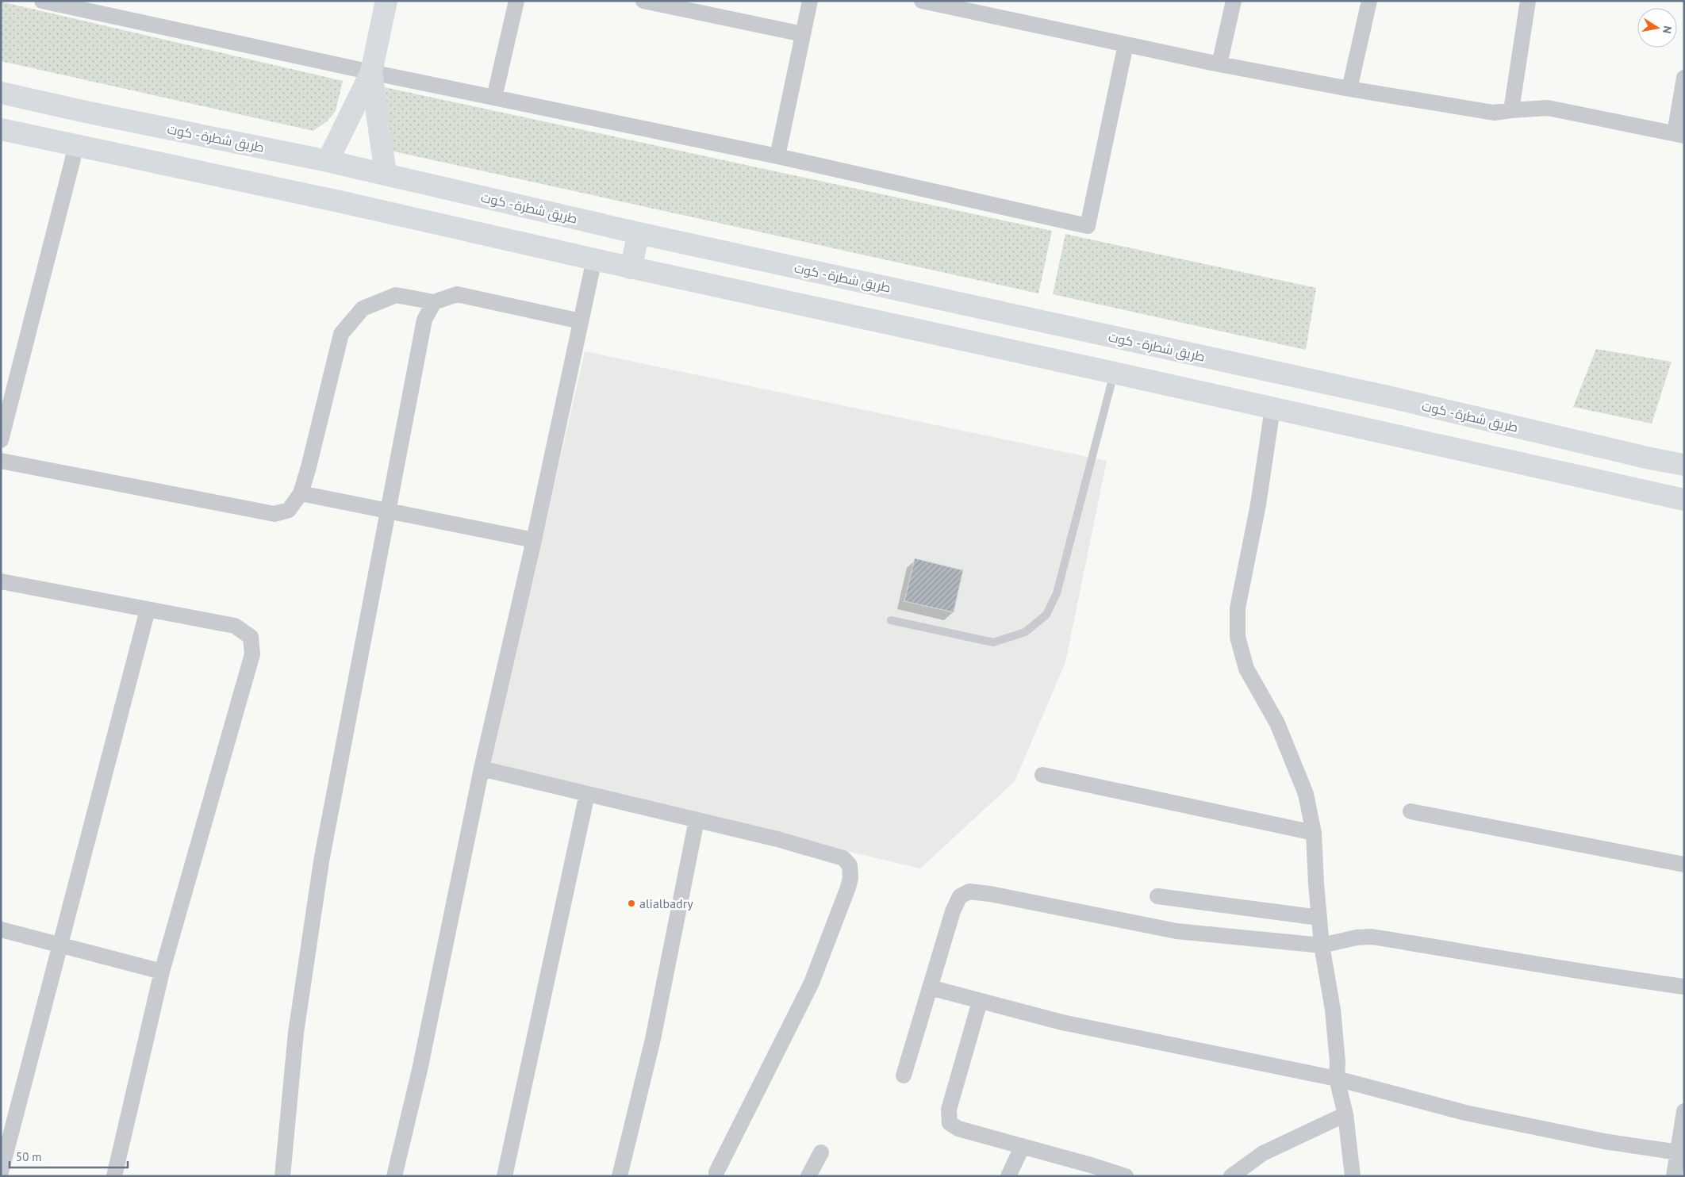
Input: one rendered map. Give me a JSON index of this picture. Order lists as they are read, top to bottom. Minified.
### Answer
{"streets":{"main road":["طريق شطرة - كوت"]},"places":["alialbadry"],"scale_bar":"50 m","north":"right"}
